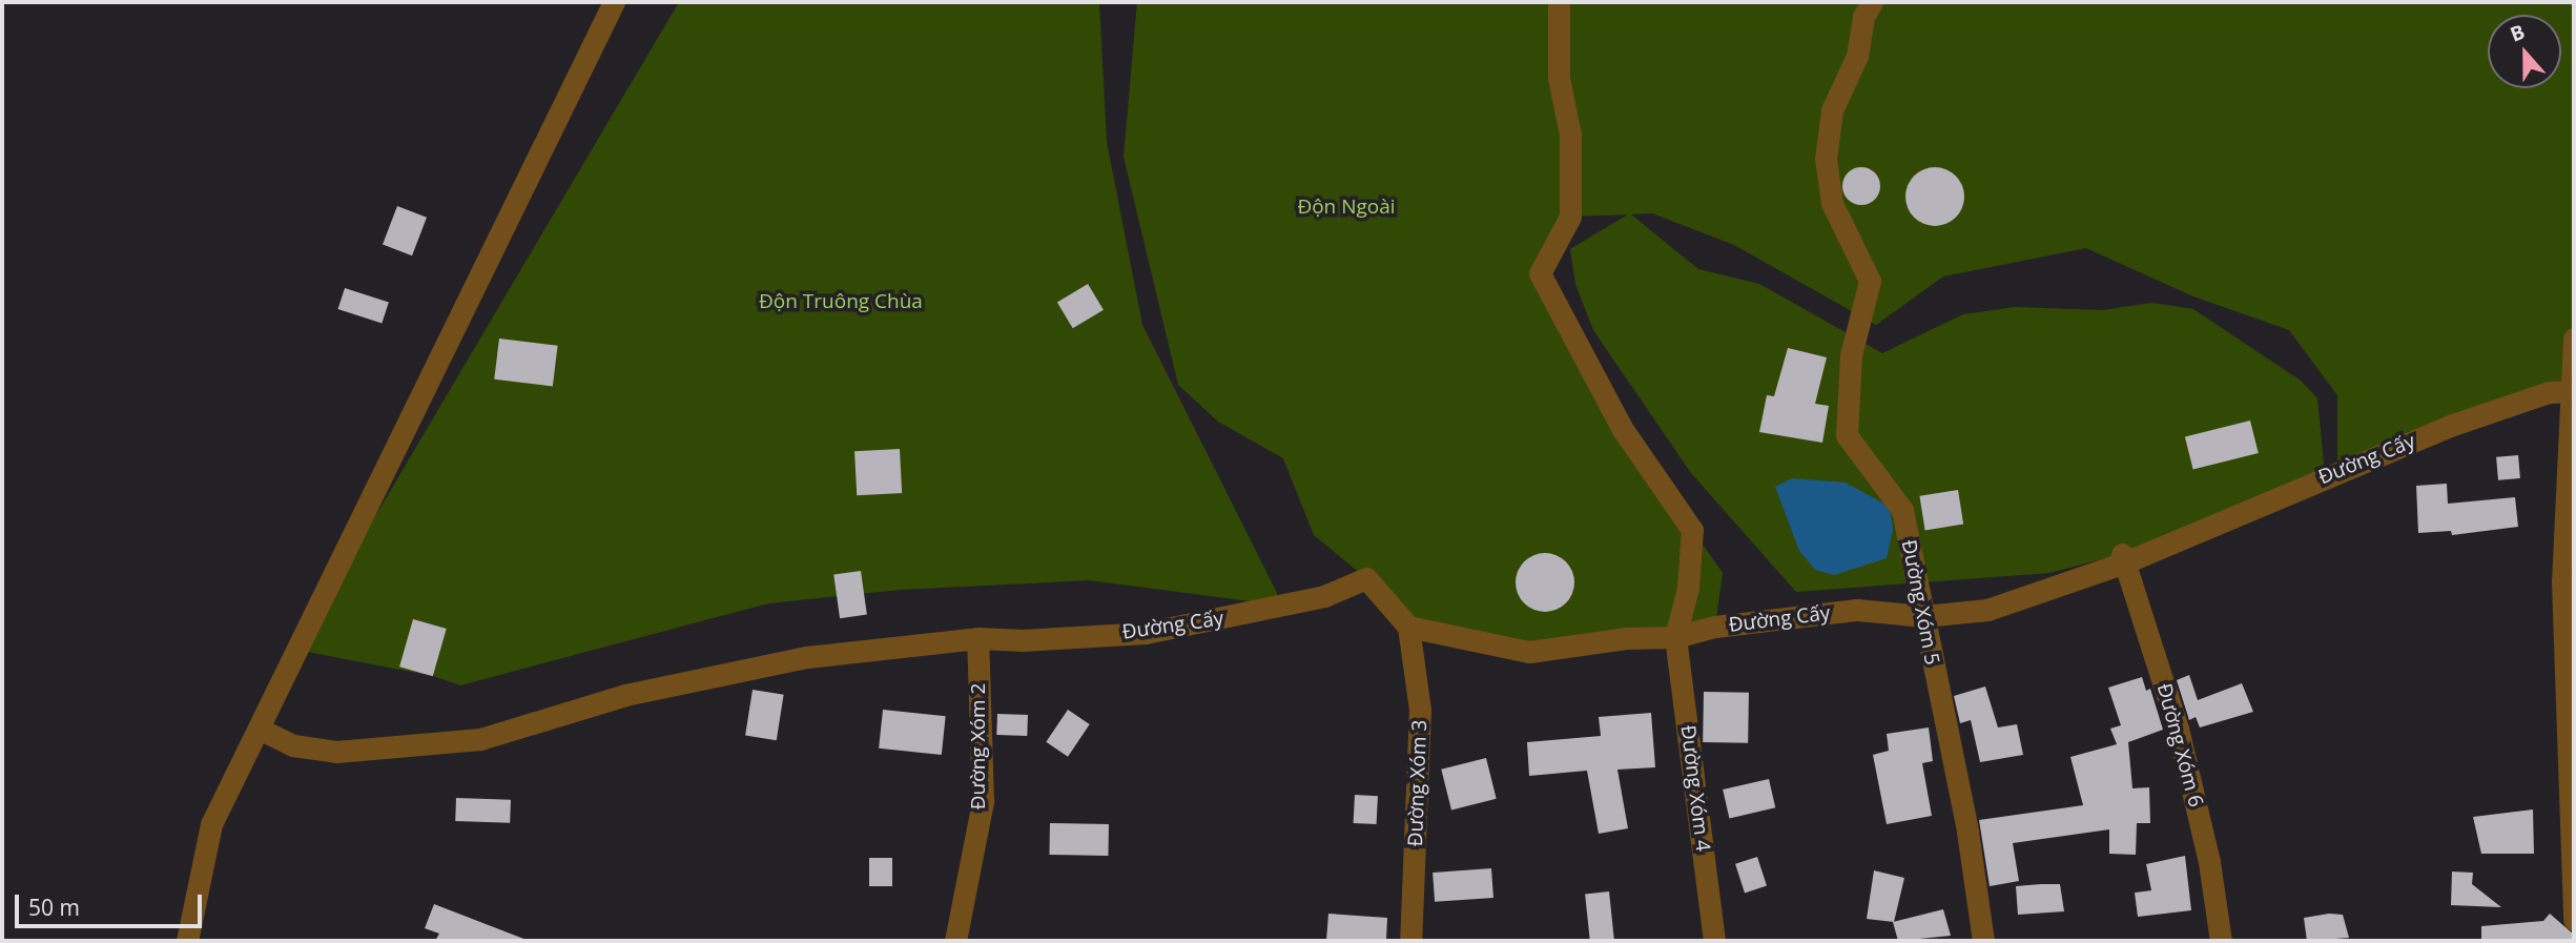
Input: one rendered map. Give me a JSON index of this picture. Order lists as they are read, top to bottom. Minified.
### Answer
{"streets":{"street":["Đường Cấy","Đường Xóm 5","Đường Xóm 6","Đường Xóm 2","Đường Xóm 3","Đường Xóm 4"]},"crossings":[["Đường Cấy","Đường Xóm 5"],["Đường Cấy","Đường Xóm 6"],["Đường Cấy","Đường Xóm 2"],["Đường Cấy","Đường Xóm 3"],["Đường Cấy","Đường Xóm 4"]],"parks":["Độn Ngoài","Độn Truông Chùa"],"scale_bar":"50 m","north":"top"}
